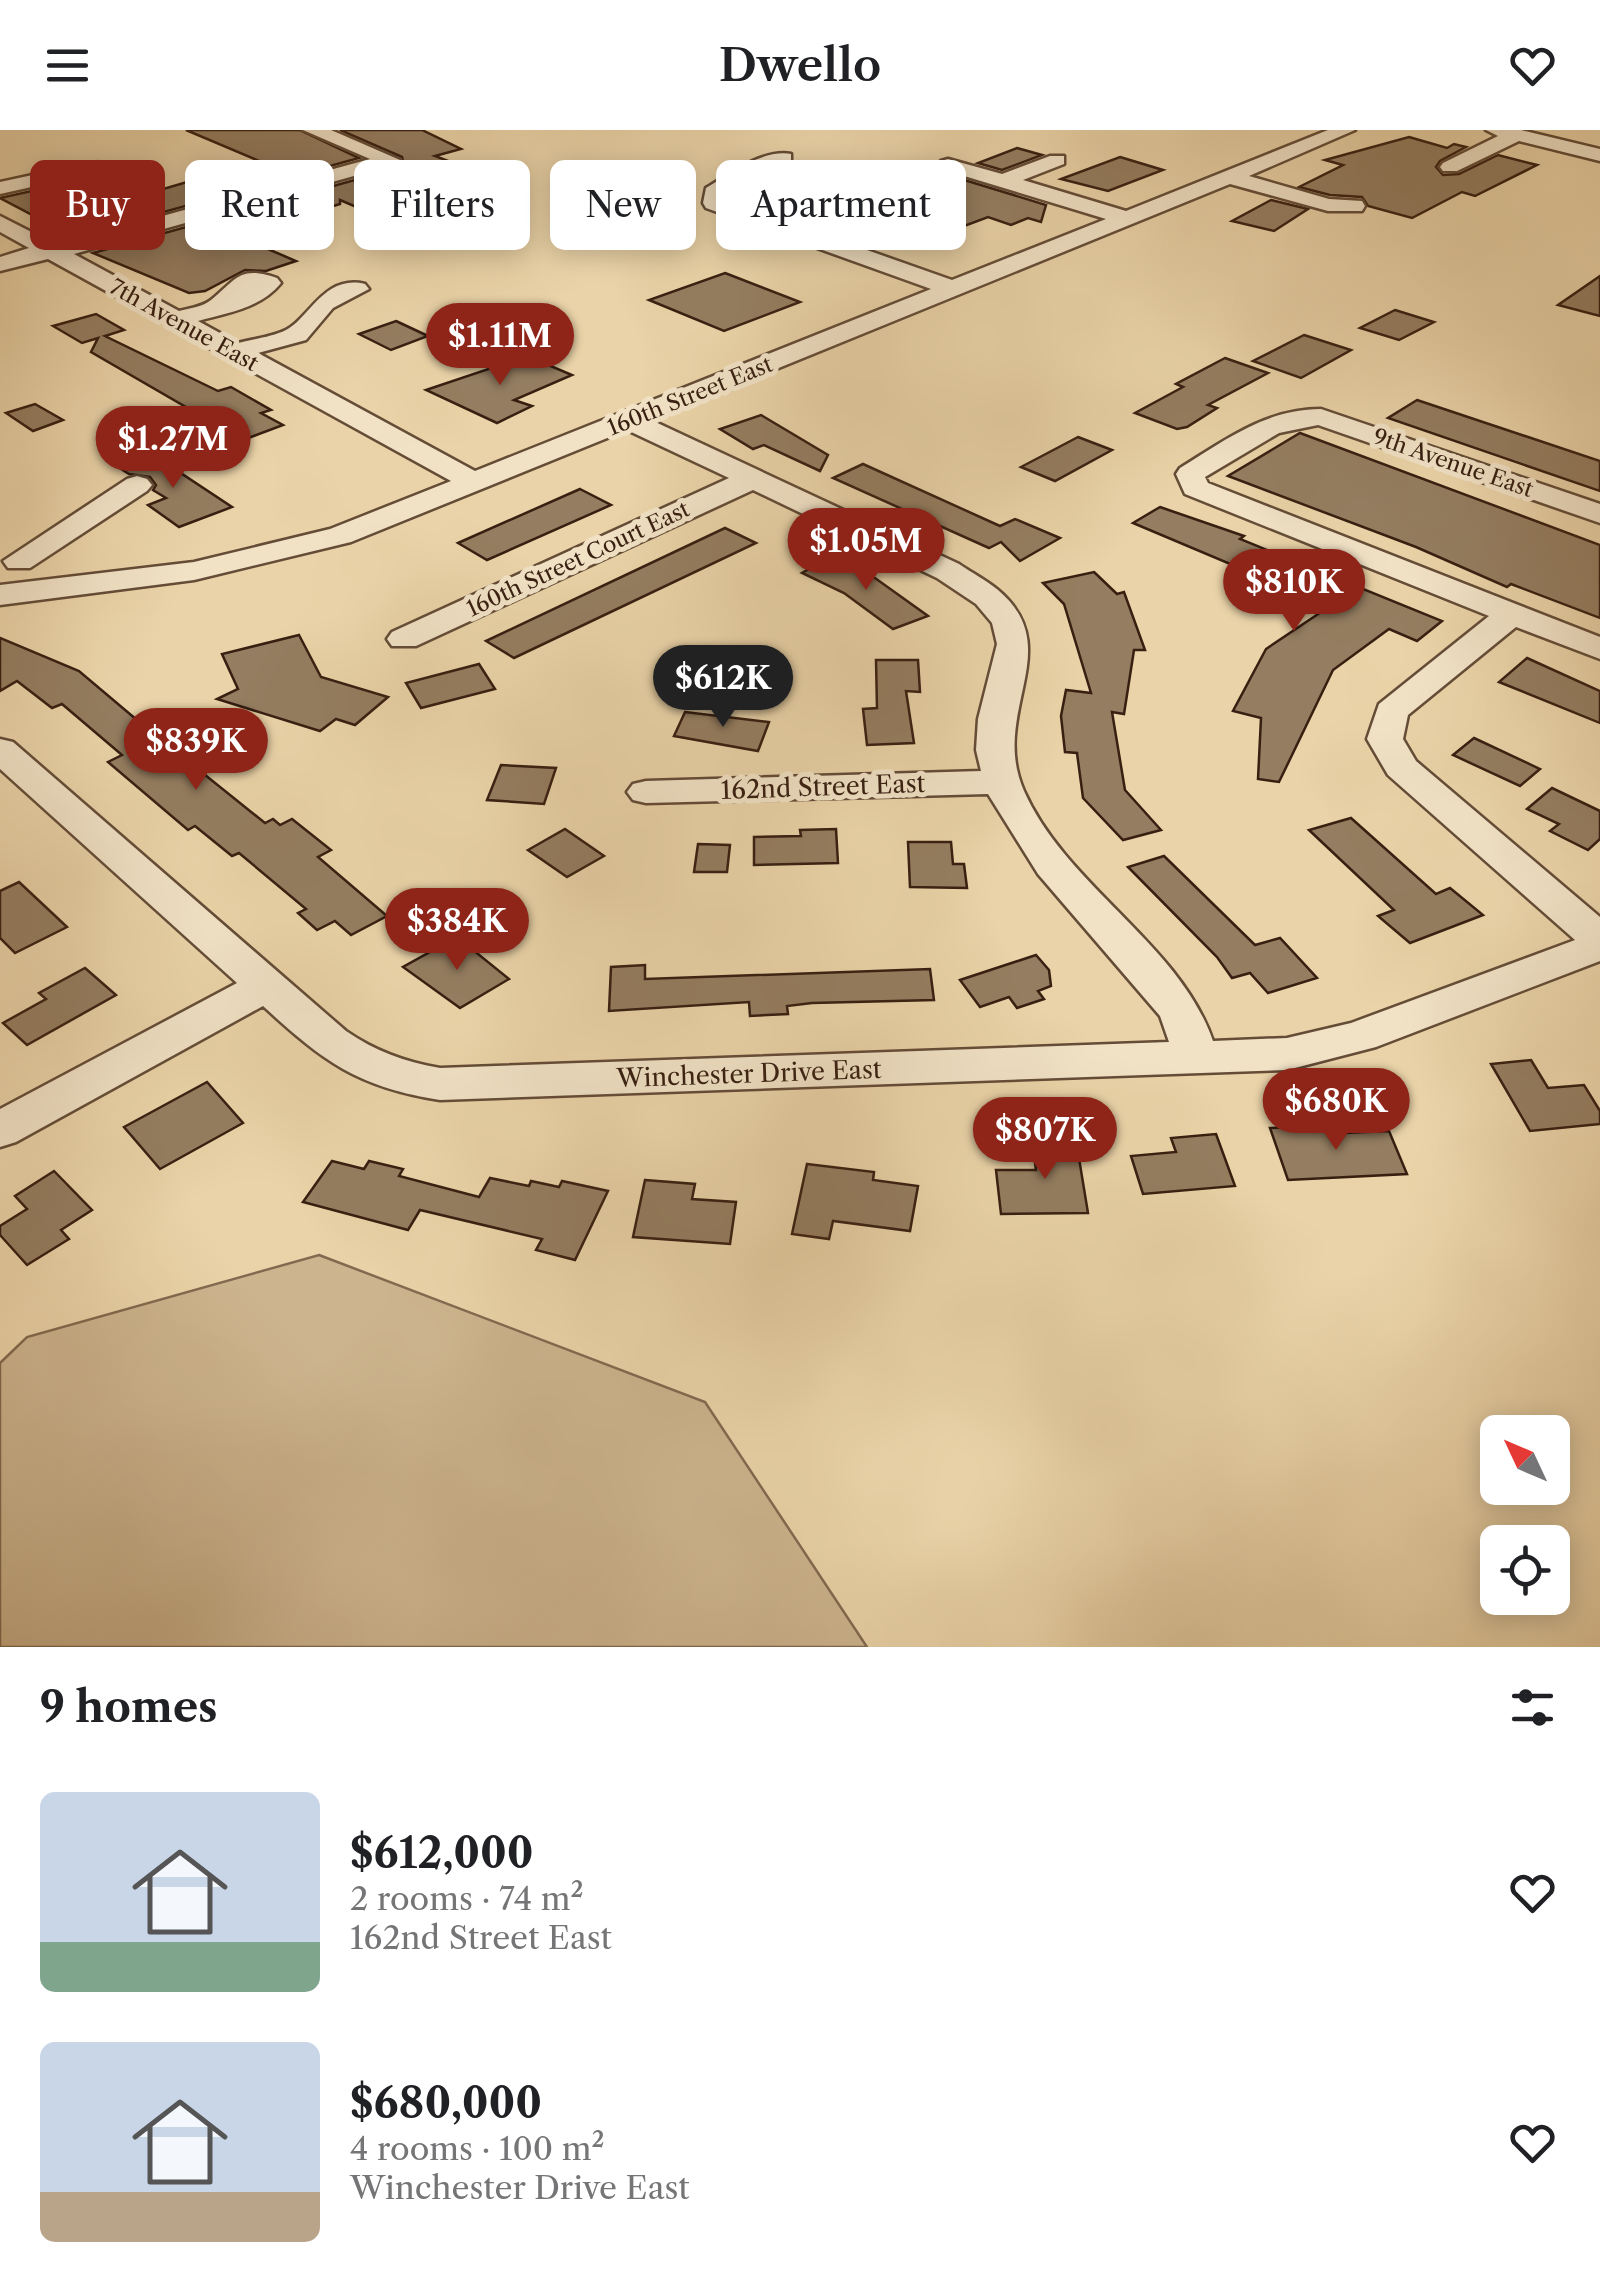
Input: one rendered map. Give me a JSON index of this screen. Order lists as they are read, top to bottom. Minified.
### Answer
{"streets":{"street":["7th Avenue East","160th Street East","9th Avenue East","160th Street Court East","162nd Street East","Winchester Drive East"]},"crossings":[["7th Avenue East","160th Street East"]],"north":"top left","page":{"header":"Dwello","chip":["Buy","Rent","Filters","New","Apartment"],"price":["$1.11M","$1.27M","$1.05M","$810K","$612K","$839K","$384K","$680K","$807K"],"heading":"9 homes","list":[{"name":"$612,000","note":"2 rooms · 74 m² · 162nd Street East"},{"name":"$680,000","note":"4 rooms · 100 m² · Winchester Drive East"}]}}
